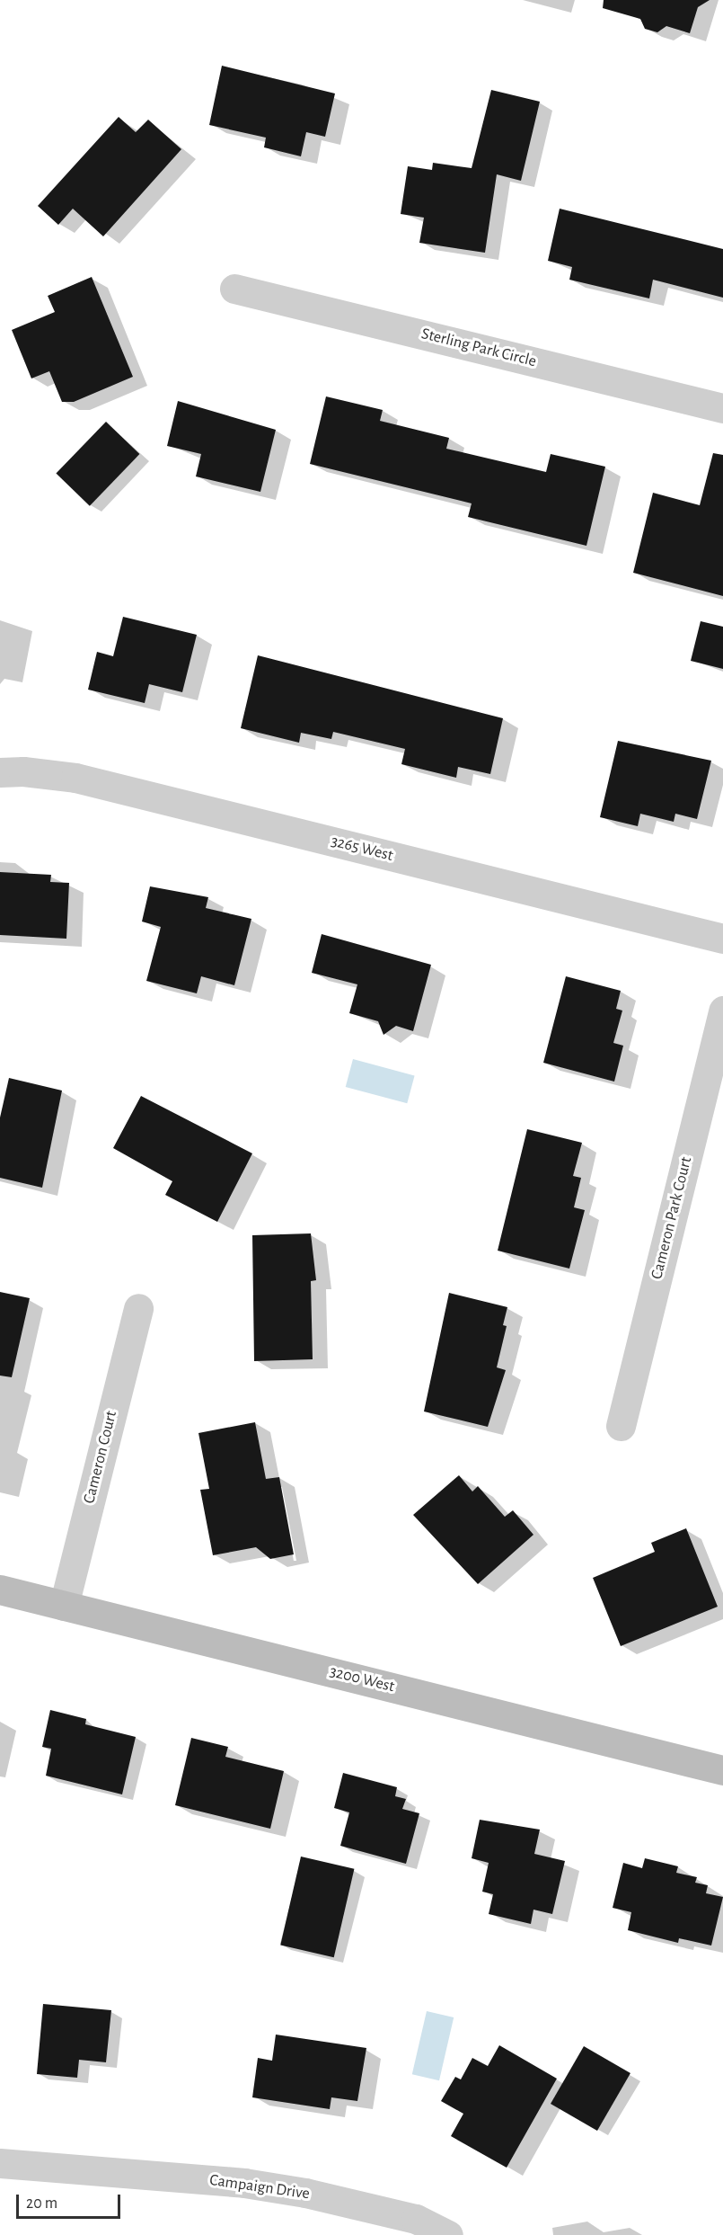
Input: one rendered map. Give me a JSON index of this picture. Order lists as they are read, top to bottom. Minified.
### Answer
{"streets":{"street":["Sterling Park Circle","3265 West","Cameron Park Court","Cameron Court","3200 West","Campaign Drive"]},"crossings":[["Cameron Court","3200 West"]],"scale_bar":"20 m"}
